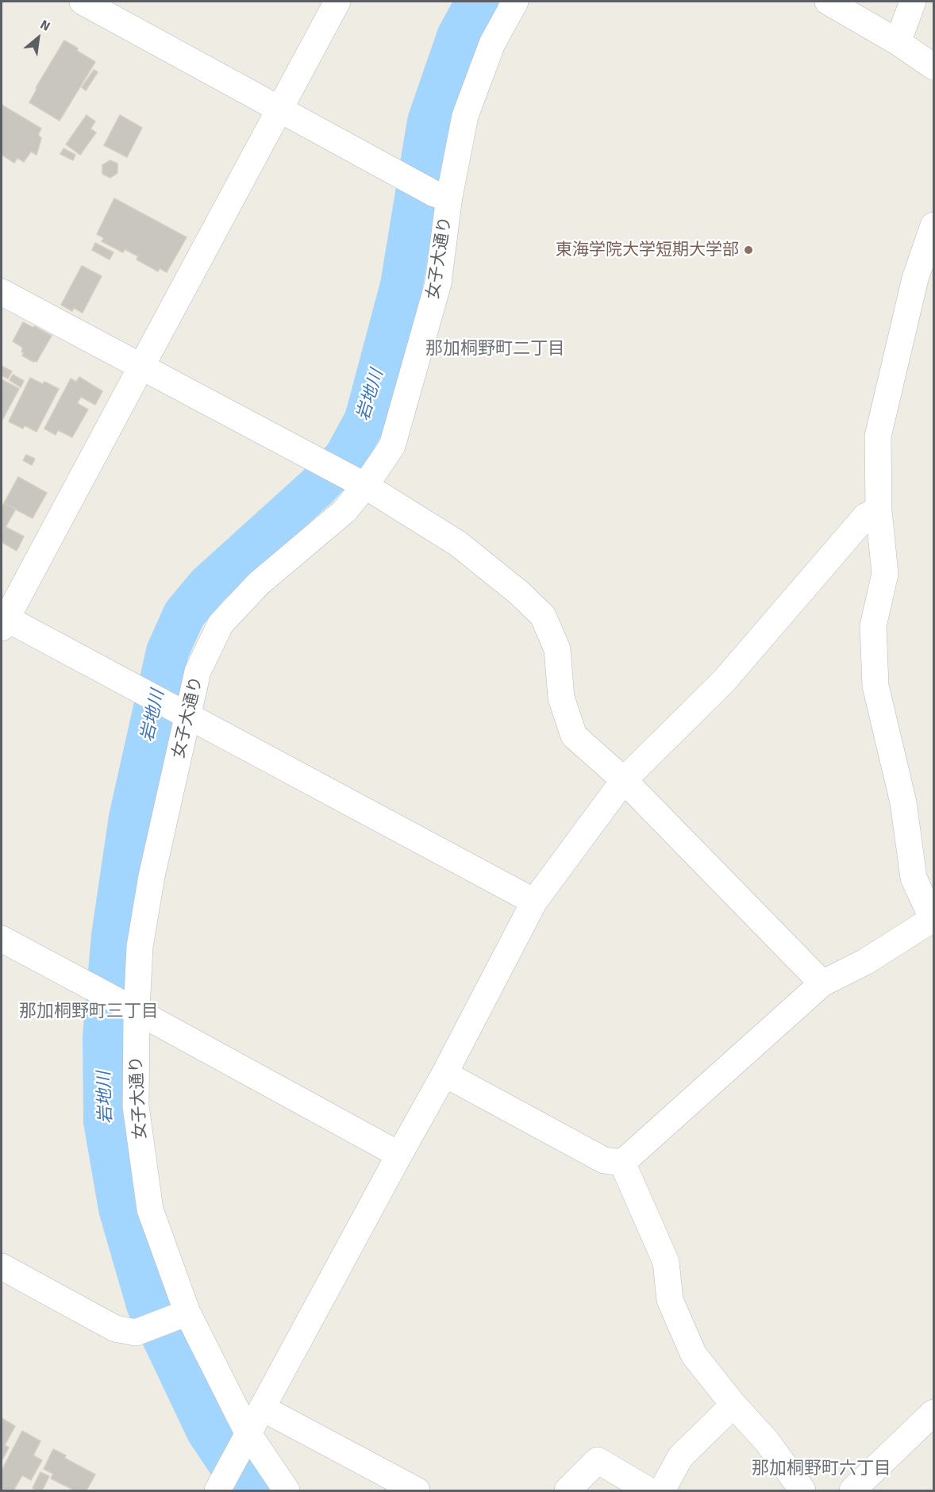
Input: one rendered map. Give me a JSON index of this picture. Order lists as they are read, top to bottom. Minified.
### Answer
{"streets":{"street":["女子大通り"]},"districts":["那加桐野町二丁目","那加桐野町三丁目","那加桐野町六丁目"],"water":["岩地川"],"places":["東海学院大学短期大学部"],"north":"top right"}
